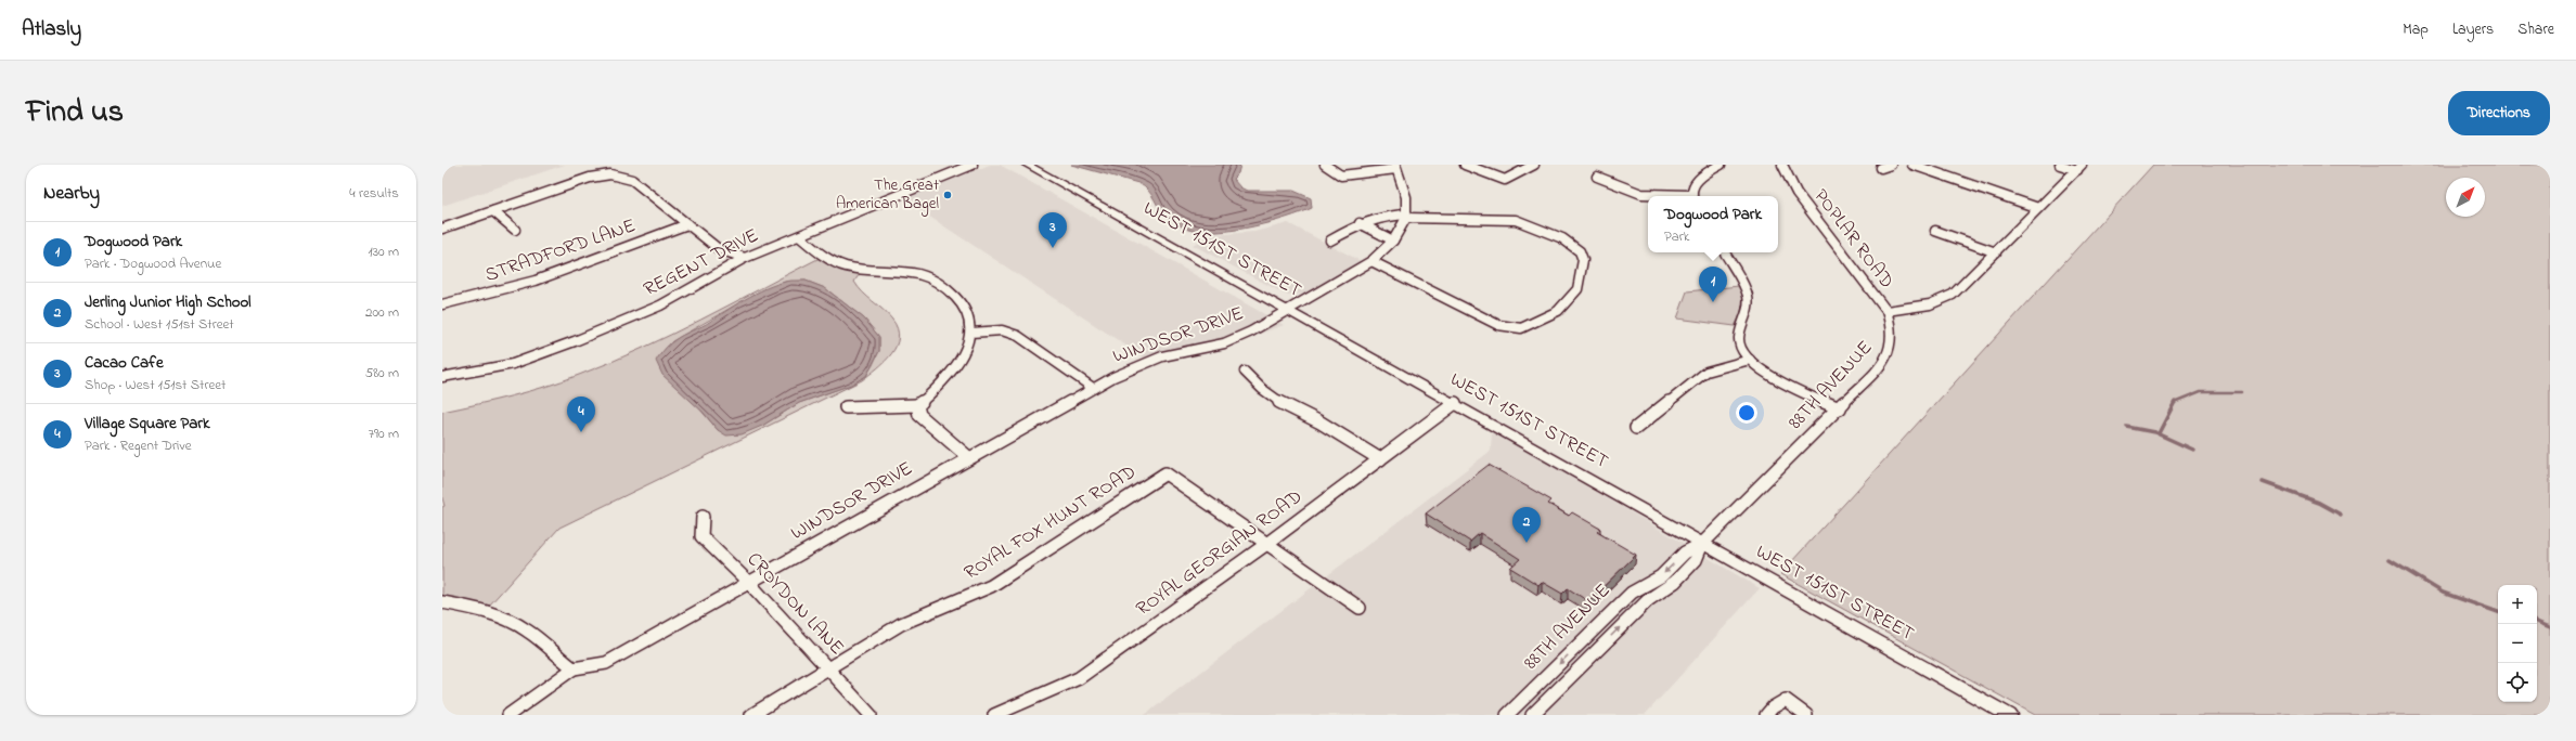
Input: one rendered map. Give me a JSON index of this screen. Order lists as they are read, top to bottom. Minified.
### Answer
{"streets":{"street":["POPLAR ROAD","WEST 151ST STREET","STRADFORD LANE","REGENT DRIVE","WINDSOR DRIVE","88TH AVENUE","ROYAL FOX HUNT ROAD","ROYAL GEORGIAN ROAD","CROYDON LANE"]},"crossings":[["POPLAR ROAD","88TH AVENUE"],["WEST 151ST STREET","WINDSOR DRIVE"],["WEST 151ST STREET","88TH AVENUE"],["WEST 151ST STREET","ROYAL GEORGIAN ROAD"],["WINDSOR DRIVE","CROYDON LANE"],["ROYAL FOX HUNT ROAD","ROYAL GEORGIAN ROAD"],["ROYAL FOX HUNT ROAD","CROYDON LANE"]],"places":["The Great American Bagel"],"north":"top right","page":{"header":"Atlasly","nav":["Map","Layers","Share"],"title":"Find us","buttons":"Directions","heading":["Nearby","4 results"],"popup":["Dogwood Park","Park"],"pins":["3","1","4","2"],"list":[{"mark":"1","name":"Dogwood Park","note":"Park · Dogwood Avenue","value":"130 m"},{"mark":"2","name":"Jerling Junior High School","note":"School · West 151st Street","value":"200 m"},{"mark":"3","name":"Cacao Cafe","note":"Shop · West 151st Street","value":"580 m"},{"mark":"4","name":"Village Square Park","note":"Park · Regent Drive","value":"790 m"}],"map_buttons":["+","−"]}}
